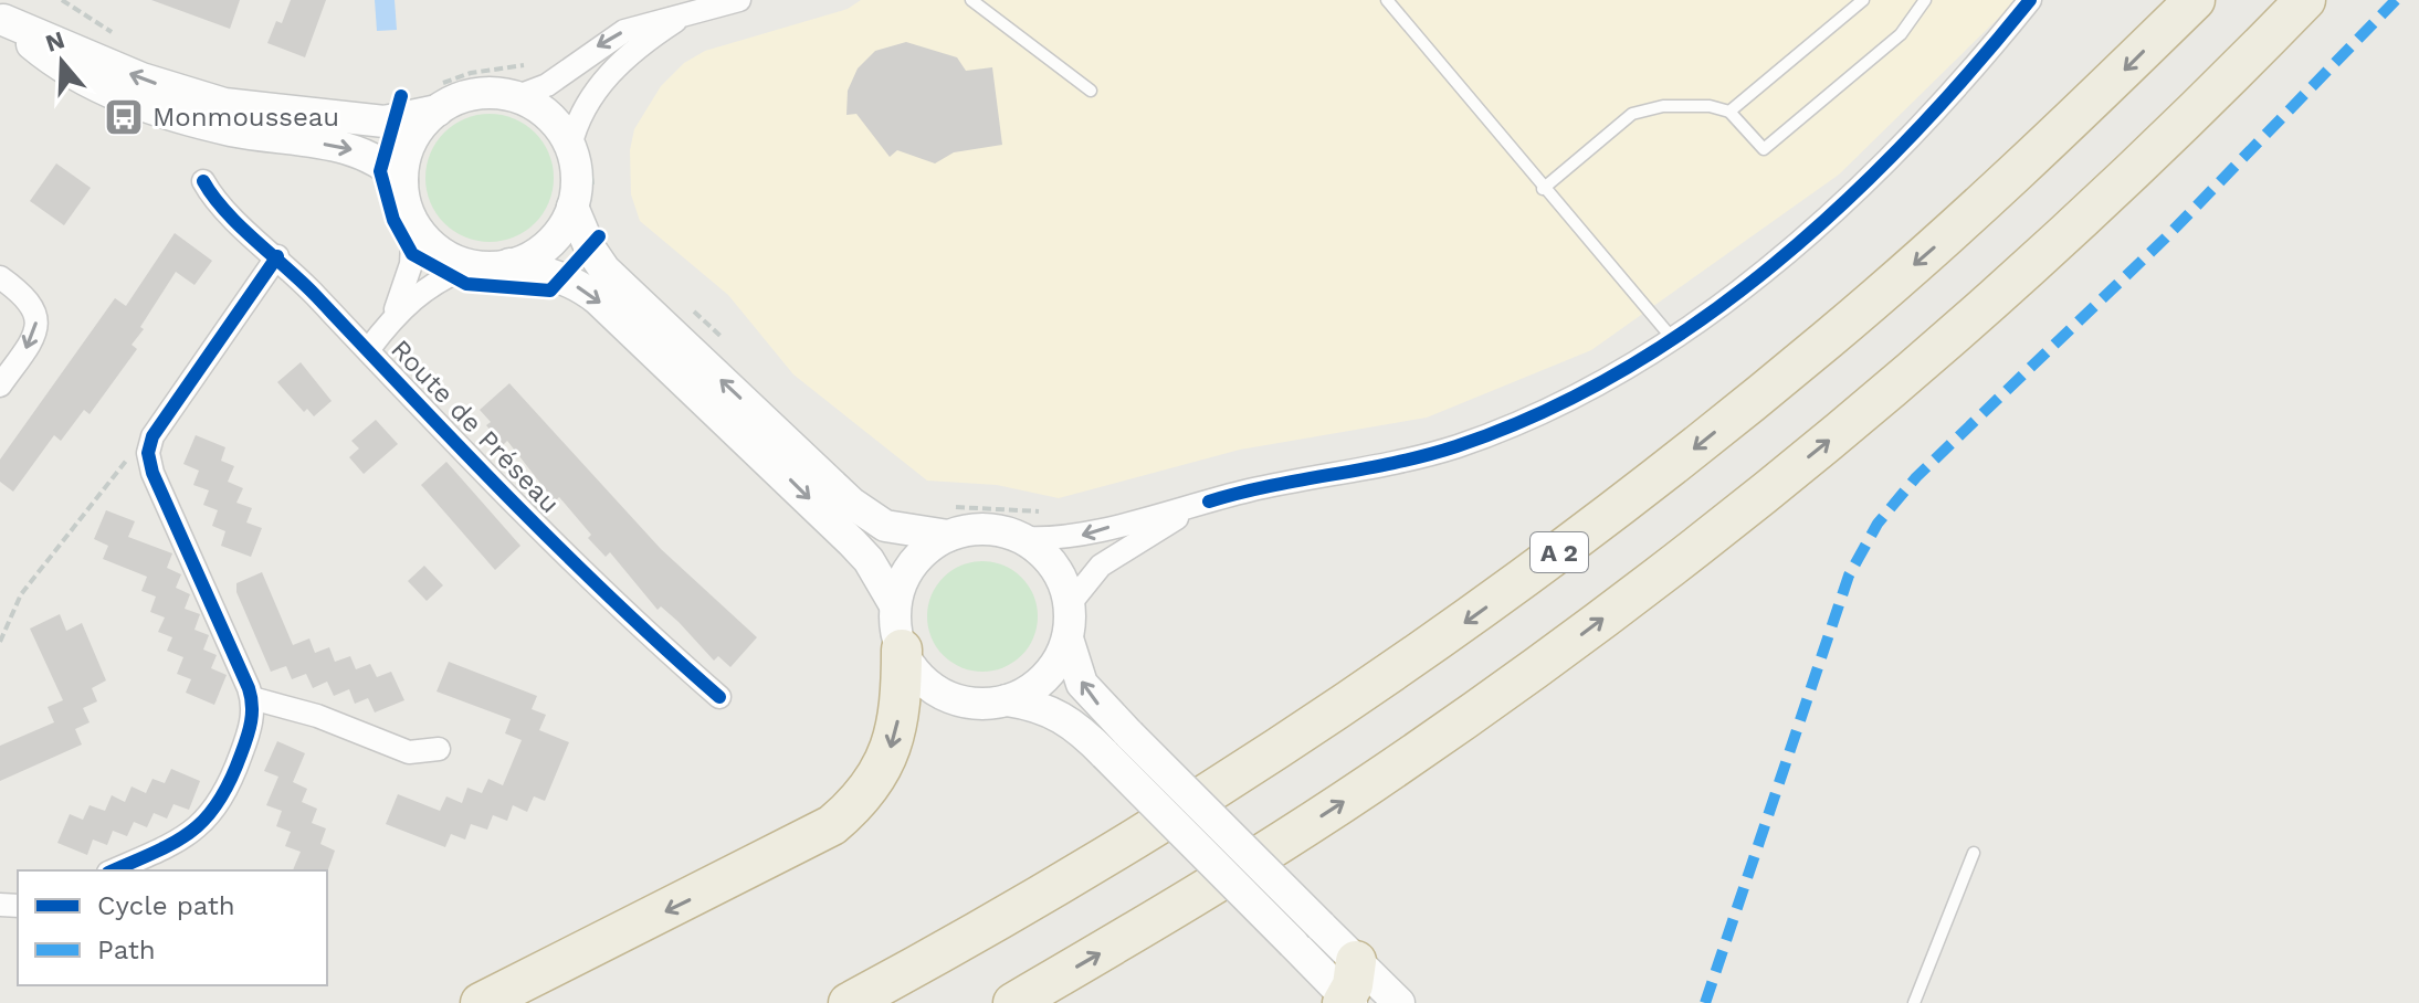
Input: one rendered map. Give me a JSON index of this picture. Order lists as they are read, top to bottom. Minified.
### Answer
{"streets":{"highway":["A 2"],"street":["Route de Préseau"]},"places":{"bus stop":["Monmousseau"]},"legend":["Cycle path","Path"],"north":"top"}
